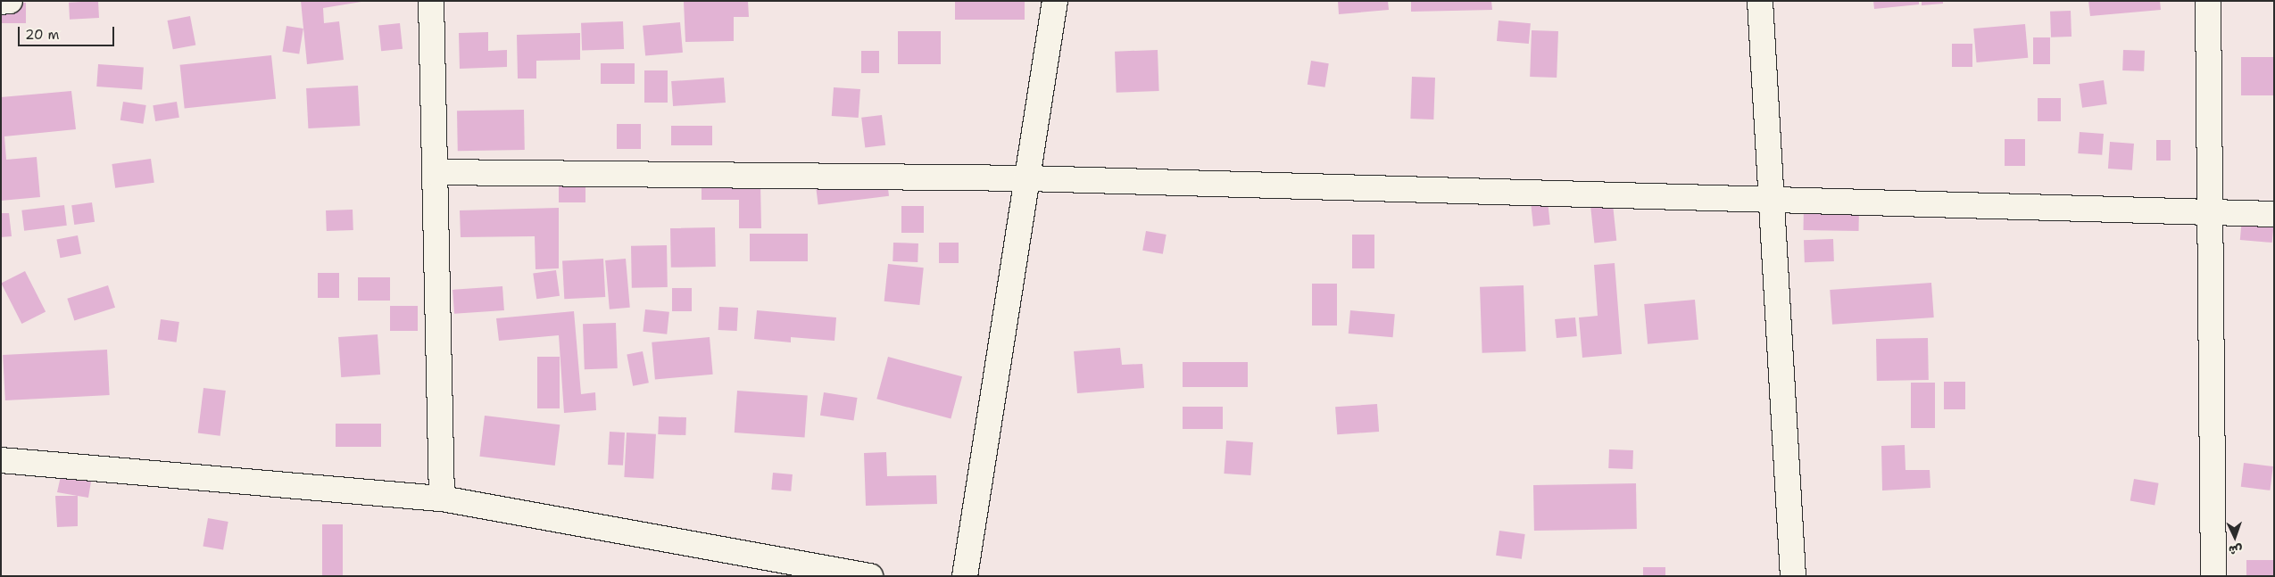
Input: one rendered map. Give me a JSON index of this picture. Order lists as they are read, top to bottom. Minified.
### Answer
{"scale_bar":"20 m","north":"bottom"}
